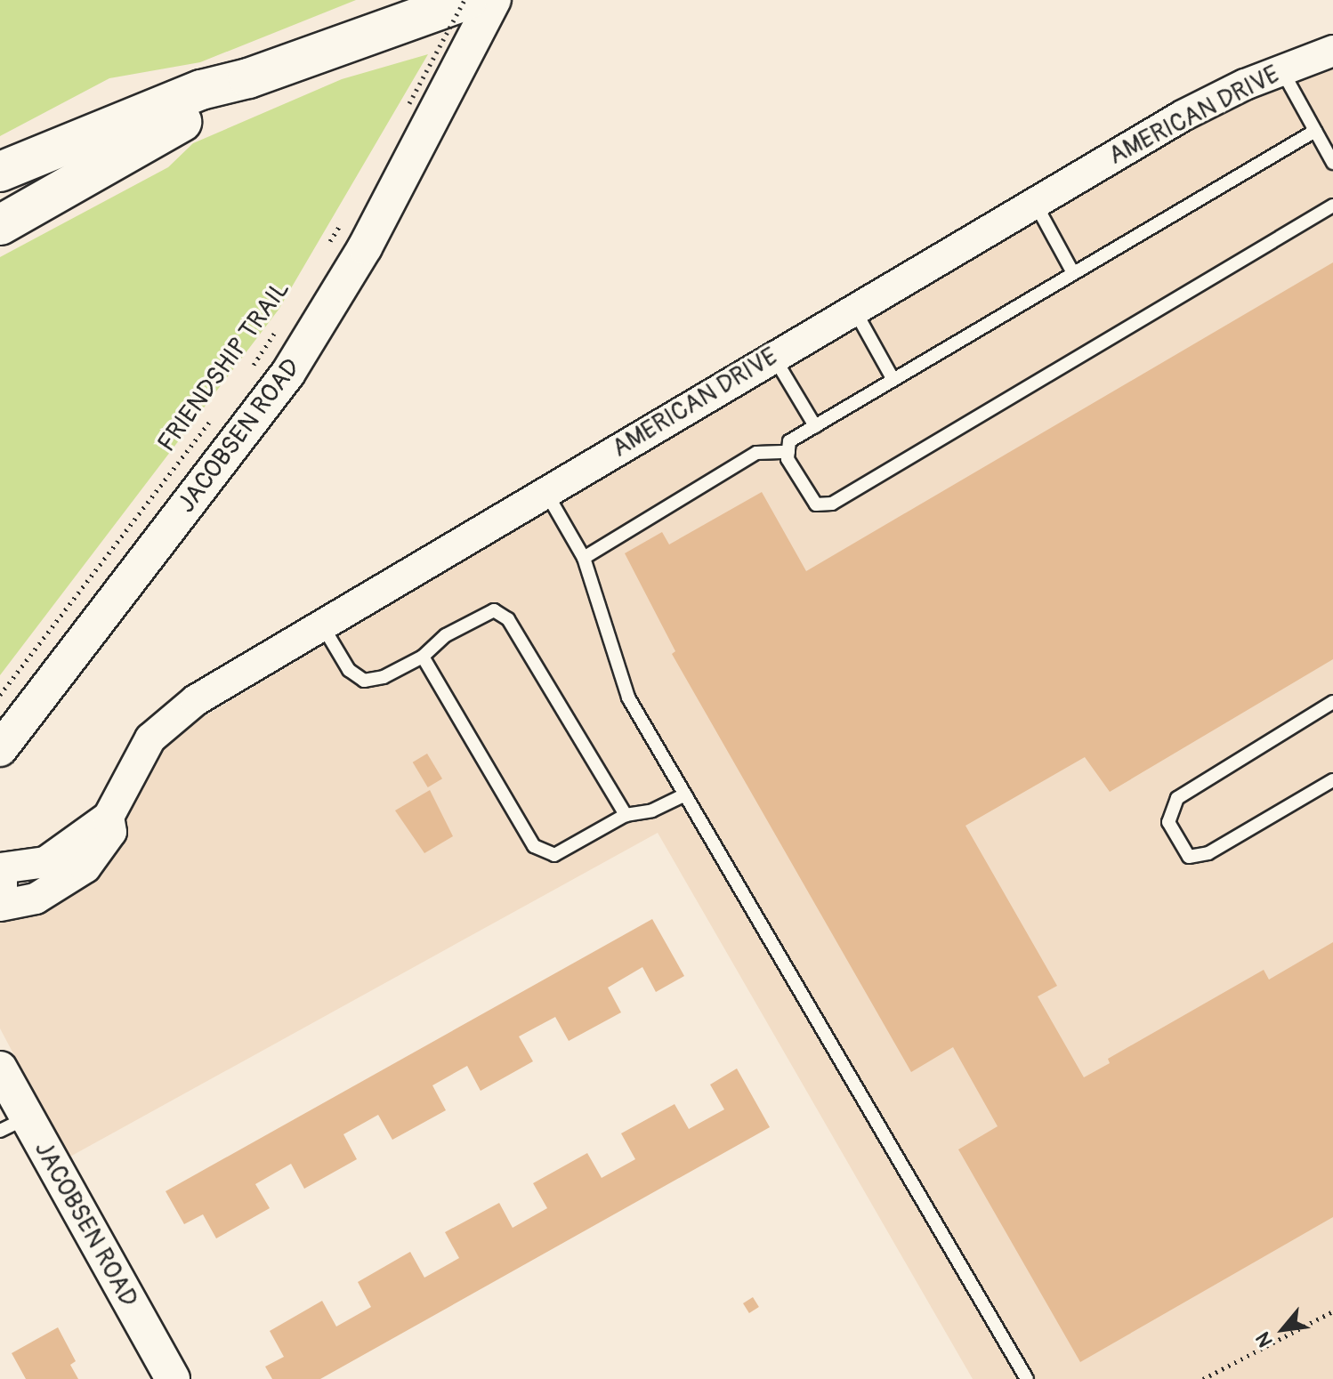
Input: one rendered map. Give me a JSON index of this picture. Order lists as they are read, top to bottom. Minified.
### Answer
{"streets":{"main road":["JACOBSEN ROAD"],"street":["AMERICAN DRIVE"],"path":["FRIENDSHIP TRAIL"]},"north":"bottom left"}
